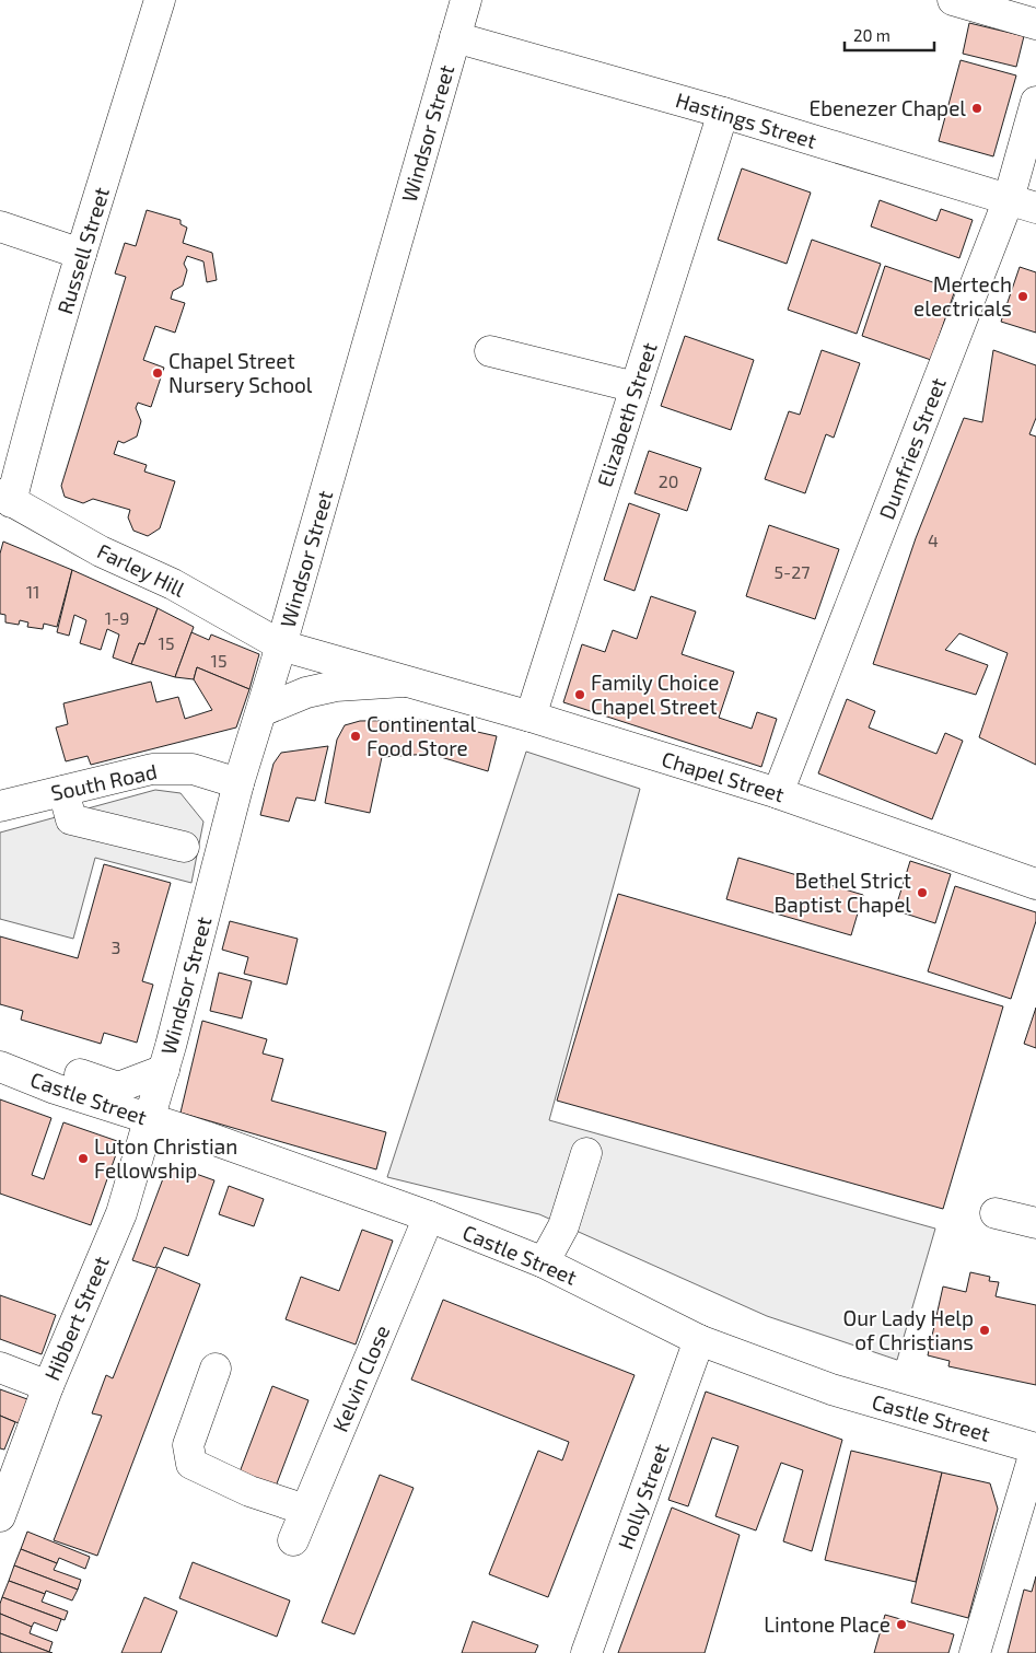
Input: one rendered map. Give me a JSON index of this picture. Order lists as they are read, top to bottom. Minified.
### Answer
{"streets":{"street":["Hastings Street","Windsor Street","Russell Street","Elizabeth Street","Dumfries Street","Farley Hill","Chapel Street","South Road","Castle Street","Hibbert Street","Kelvin Close","Holly Street"]},"crossings":[["Hastings Street","Windsor Street"],["Hastings Street","Elizabeth Street"],["Hastings Street","Dumfries Street"],["Windsor Street","Farley Hill"],["Windsor Street","Chapel Street"],["Windsor Street","South Road"],["Windsor Street","Castle Street"],["Windsor Street","Hibbert Street"],["Russell Street","Farley Hill"],["Elizabeth Street","Chapel Street"],["Dumfries Street","Chapel Street"],["Farley Hill","Chapel Street"],["Castle Street","Hibbert Street"],["Castle Street","Kelvin Close"],["Castle Street","Holly Street"]],"places":["Ebenezer Chapel","Mertech electricals","Chapel Street Nursery School","Family Choice Chapel Street","Continental Food Store","Bethel Strict Baptist Chapel","Luton Christian Fellowship","Our Lady Help of Christians","Lintone Place"],"house_numbers":["20","4","5-27","11","1-9","15","15","3"],"scale_bar":"20 m"}
